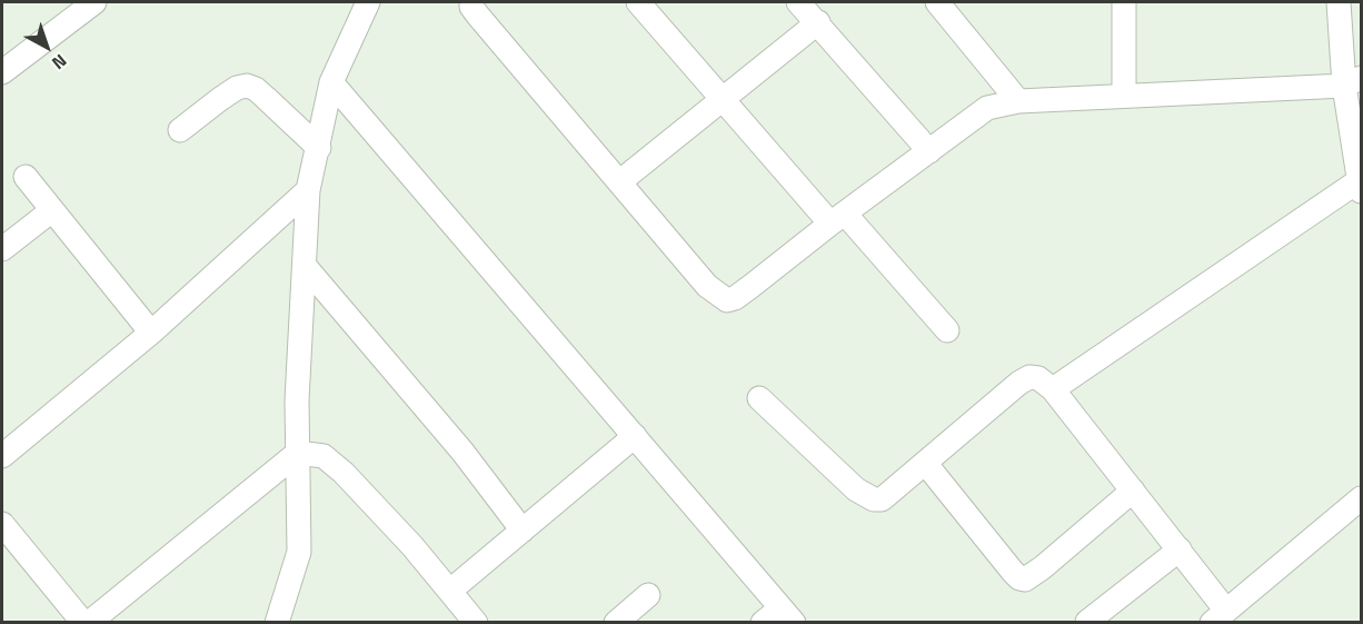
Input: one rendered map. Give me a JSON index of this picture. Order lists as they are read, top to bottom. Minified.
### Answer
{"north":"bottom right"}
